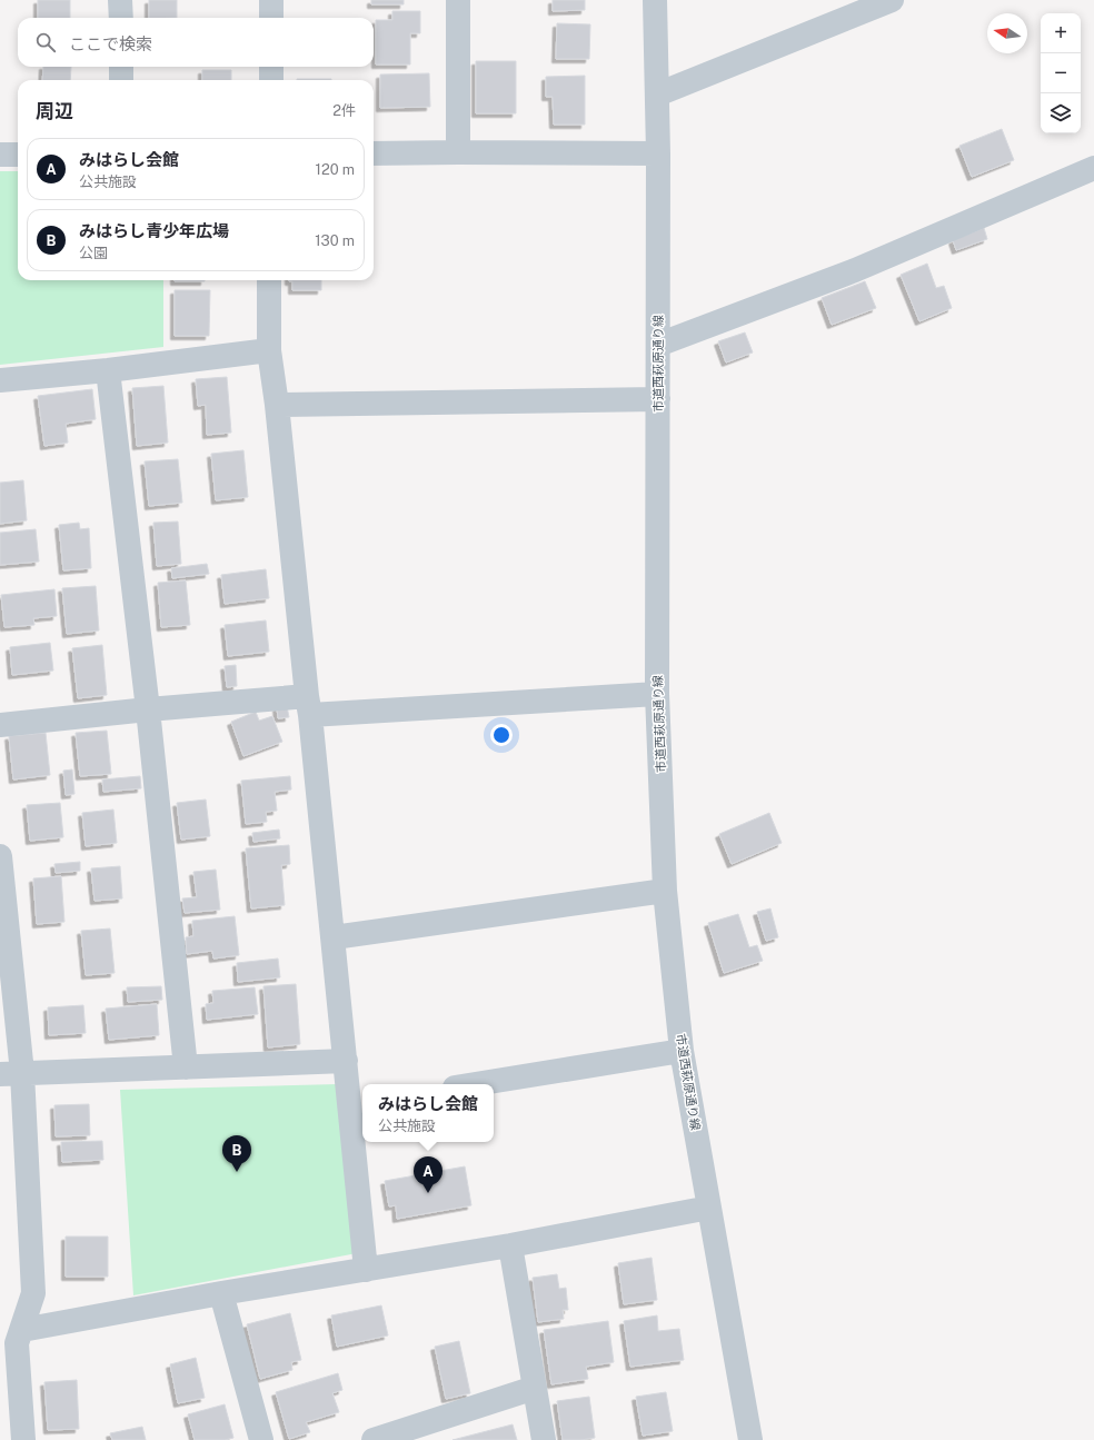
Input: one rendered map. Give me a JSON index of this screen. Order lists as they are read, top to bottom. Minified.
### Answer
{"streets":{"street":["市道西萩原通り線"]},"north":"left","page":{"map_buttons":["+","−"],"search":"ここで検索","heading":["周辺","2件"],"list":[{"mark":"A","name":"みはらし会館","note":"公共施設","value":"120 m"},{"mark":"B","name":"みはらし青少年広場","note":"公園","value":"130 m"}],"popup":["みはらし会館","公共施設"],"pins":["B","A"]}}
